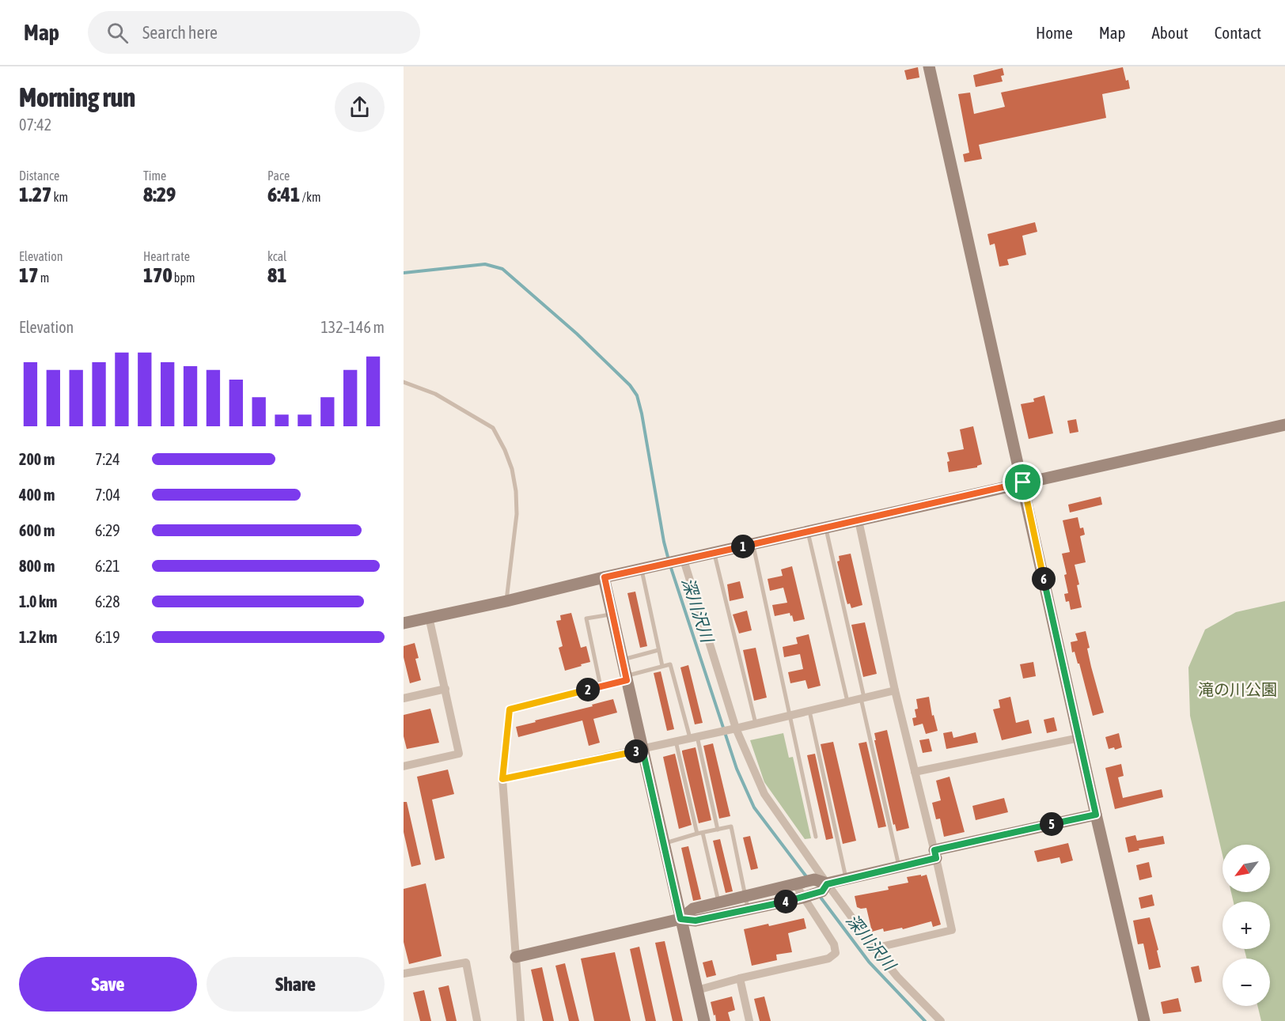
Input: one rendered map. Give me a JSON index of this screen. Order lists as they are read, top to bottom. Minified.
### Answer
{"water":["深川沢川"],"parks":["滝の川公園"],"north":"bottom left","page":{"header":"Map","search":"Search here","nav":["Home","Map","About","Contact"],"heading":["Morning run","07:42"],"stats":[["Distance","1.27 km"],["Time","8:29"],["Pace","6:41 /km"],["Elevation","17 m"],["Heart rate","170 bpm"],["kcal","81"]],"chart":["Elevation","132–146 m"],"list":[{"name":"200 m","note":"7:24"},{"name":"400 m","note":"7:04"},{"name":"600 m","note":"6:29"},{"name":"800 m","note":"6:21"},{"name":"1.0 km","note":"6:28"},{"name":"1.2 km","note":"6:19"}],"pins":["1","6","2","3","5","4"],"map_buttons":["+","−"],"buttons":["Save","Share"]}}
